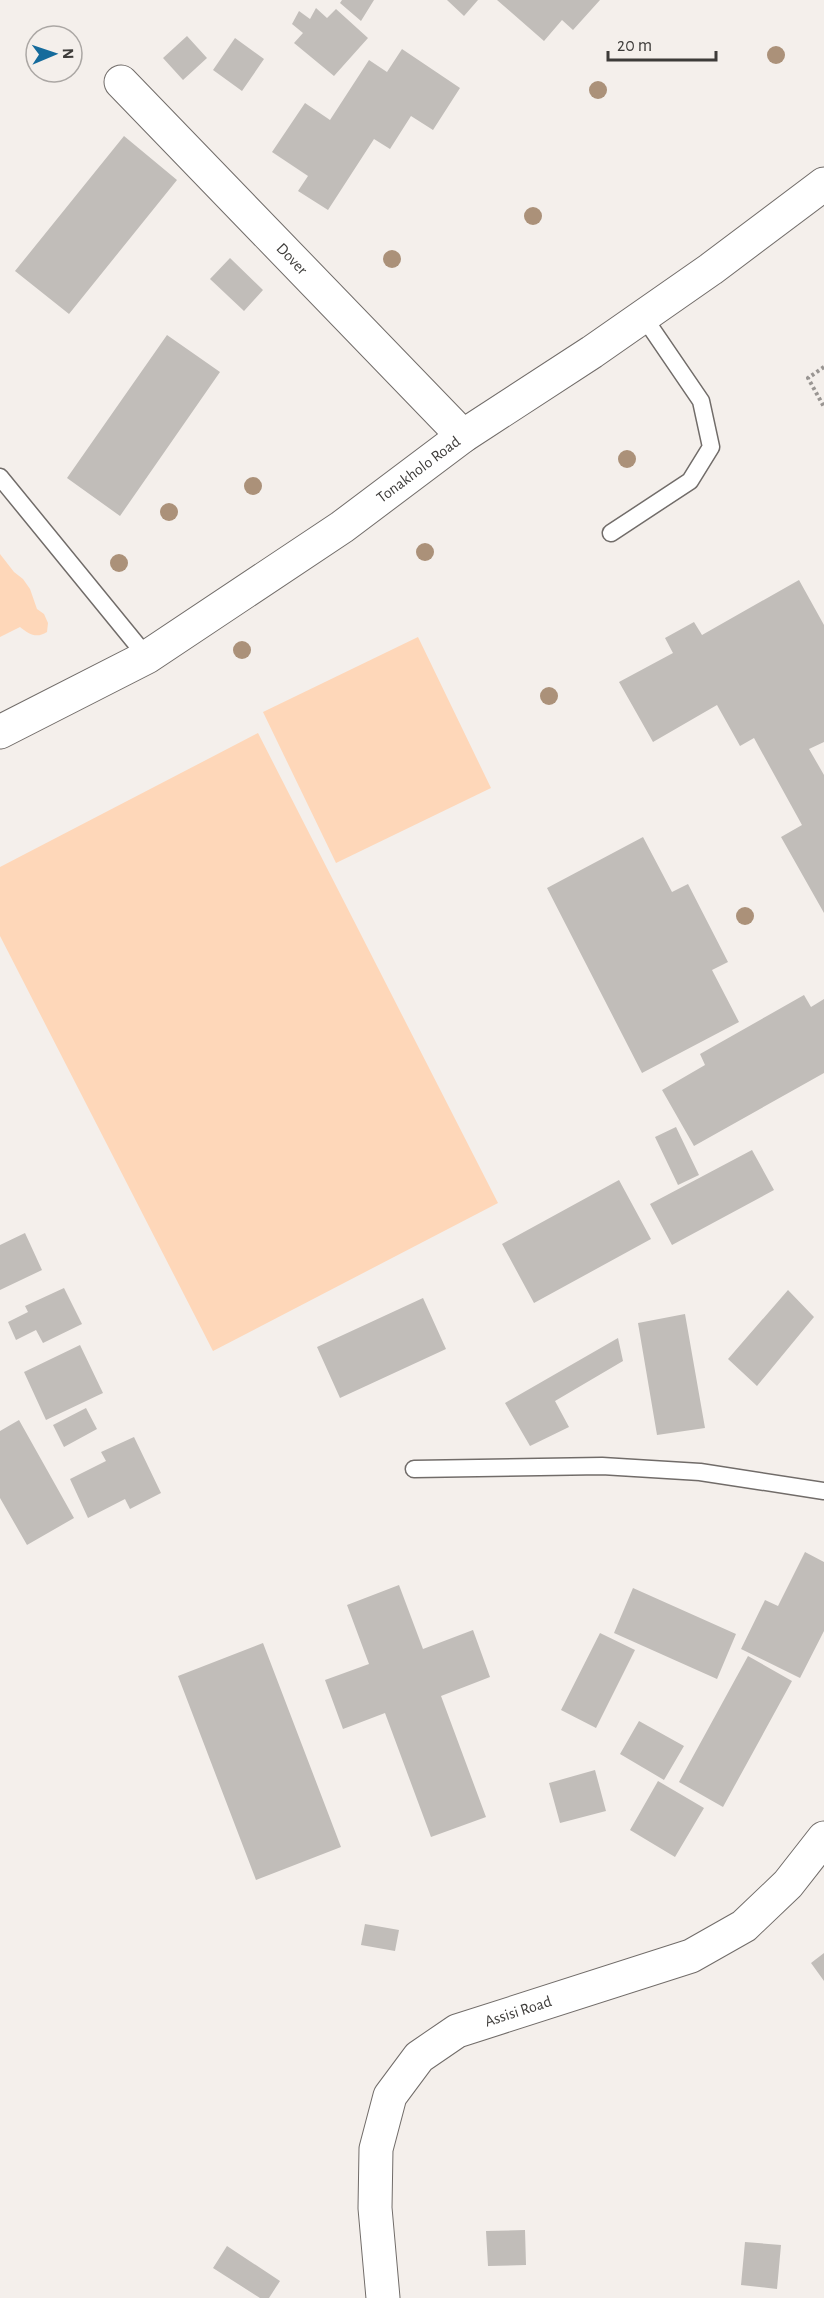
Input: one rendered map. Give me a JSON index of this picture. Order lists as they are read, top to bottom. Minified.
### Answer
{"streets":{"street":["Dover","Tonakholo Road","Assisi Road"]},"crossings":[["Dover","Tonakholo Road"]],"scale_bar":"20 m","north":"right"}
